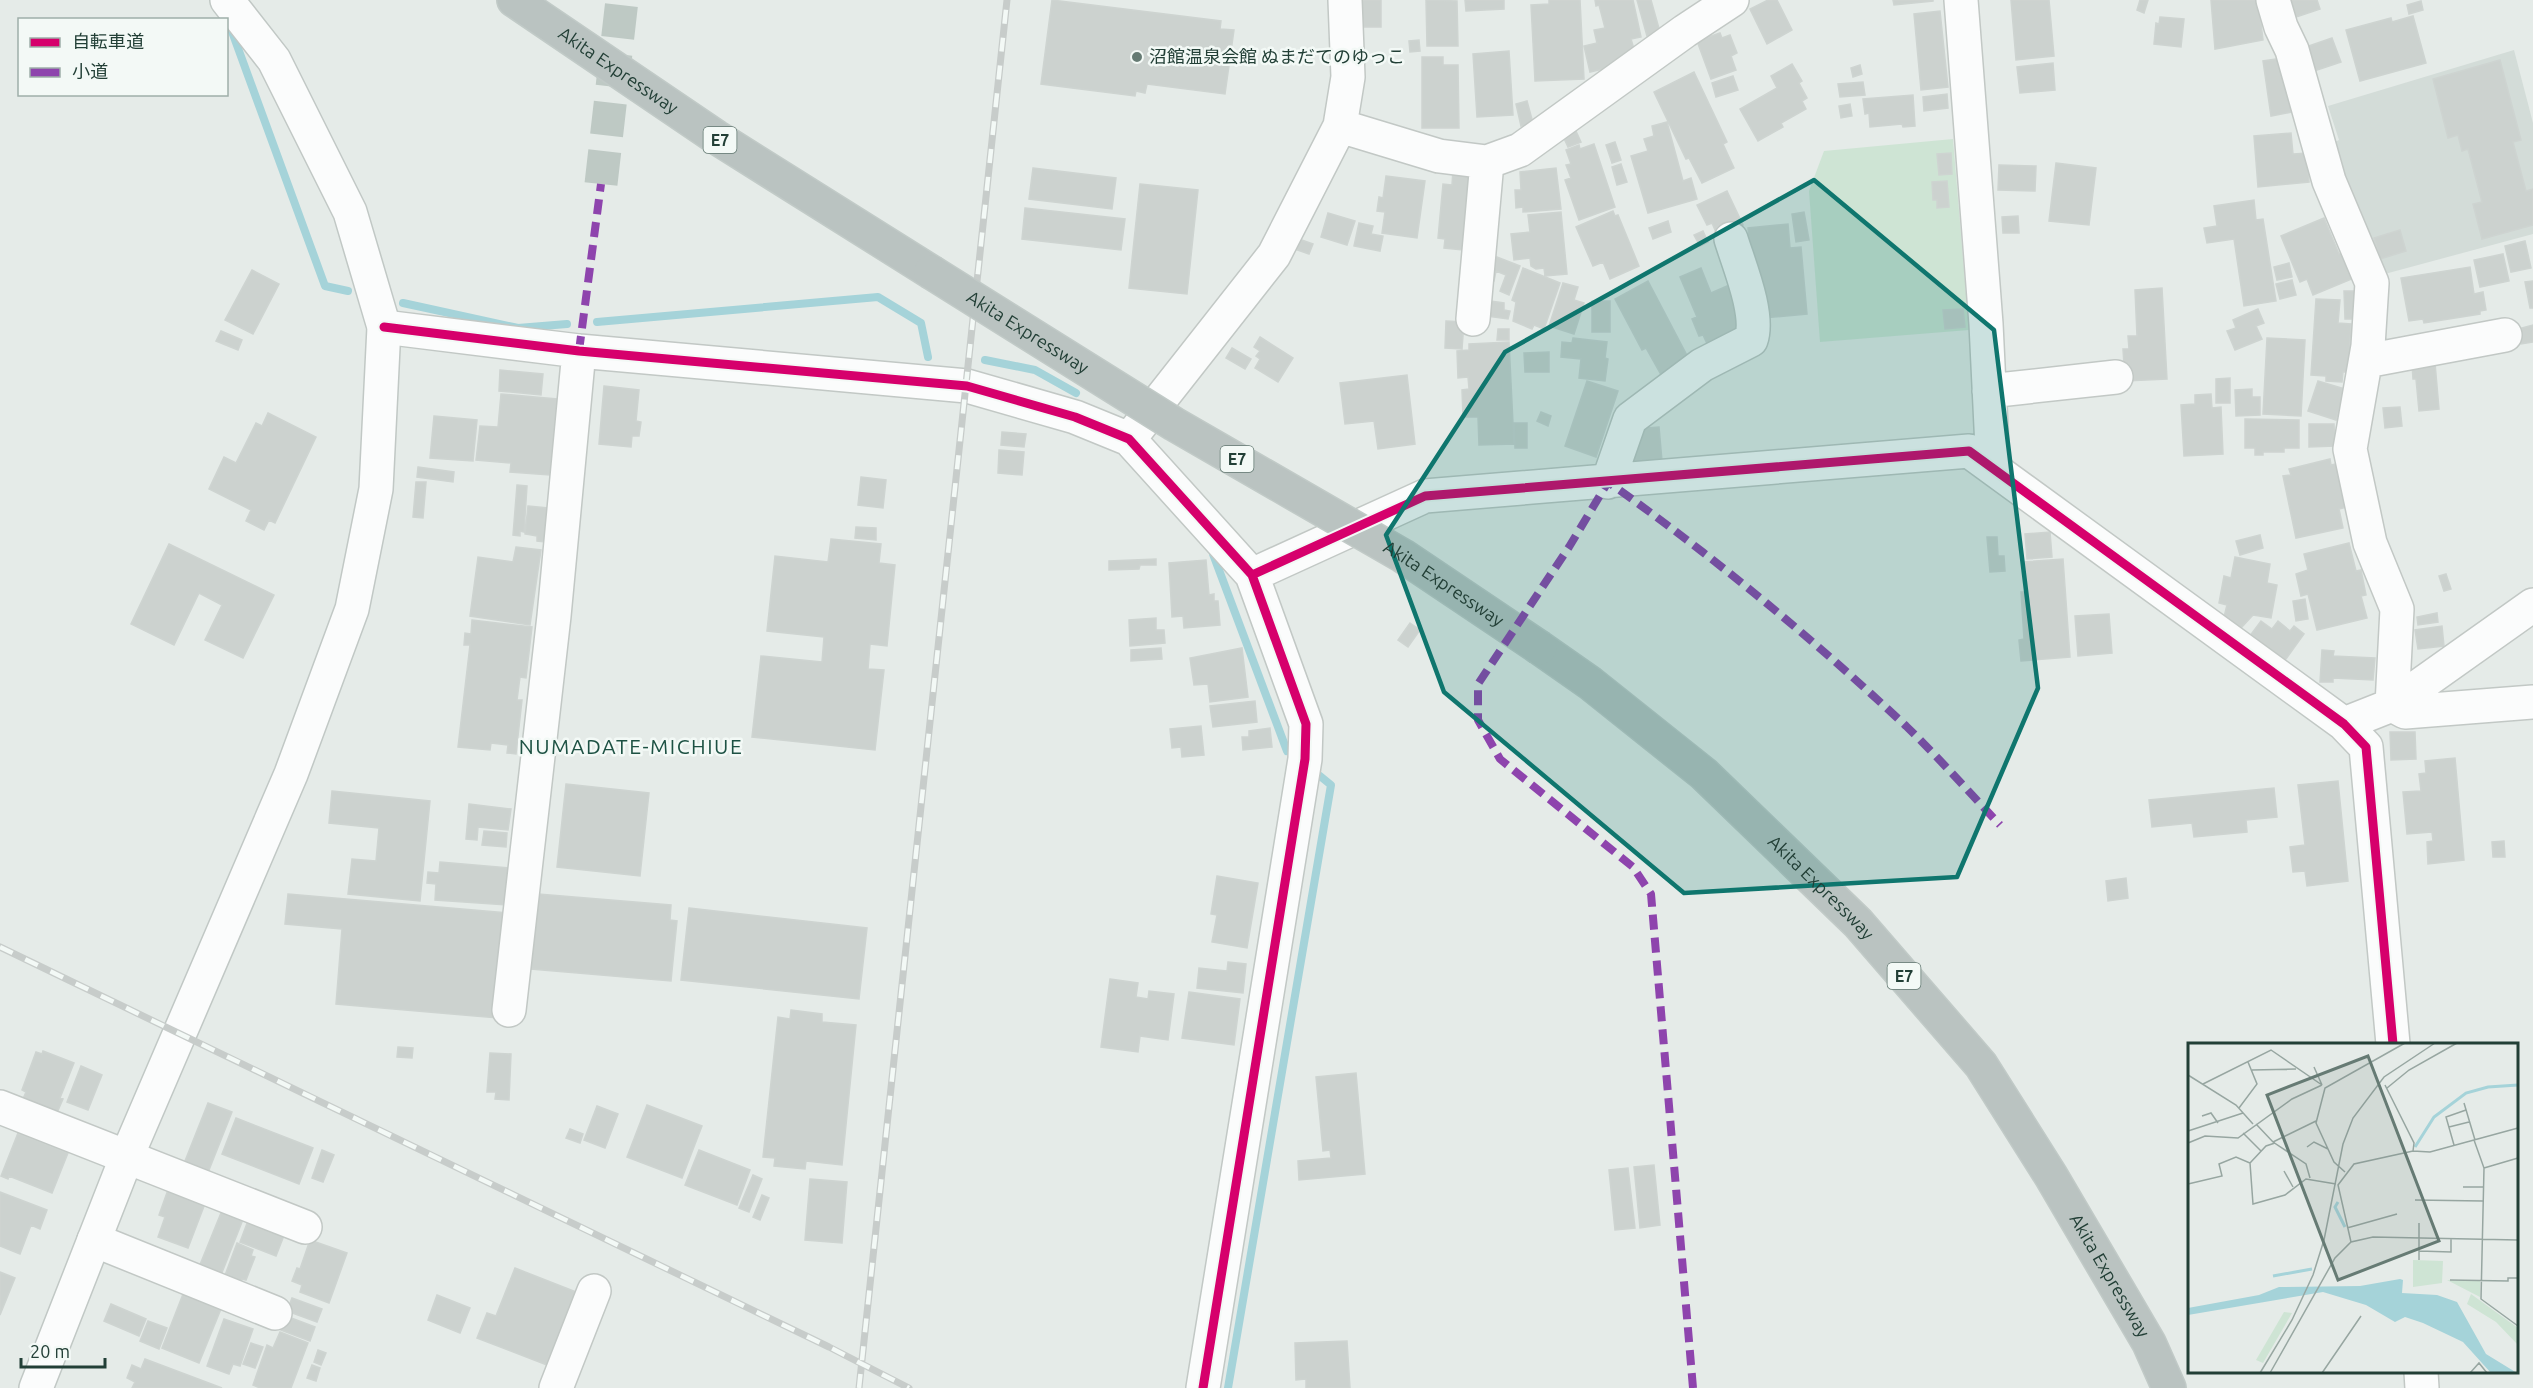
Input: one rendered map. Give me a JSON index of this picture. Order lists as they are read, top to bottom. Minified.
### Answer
{"streets":{"highway":["Akita Expressway","E7"]},"districts":["NUMADATE-MICHIUE"],"places":["沼館温泉会館 ぬまだてのゆっこ"],"legend":["自転車道","小道"],"scale_bar":"20 m"}
